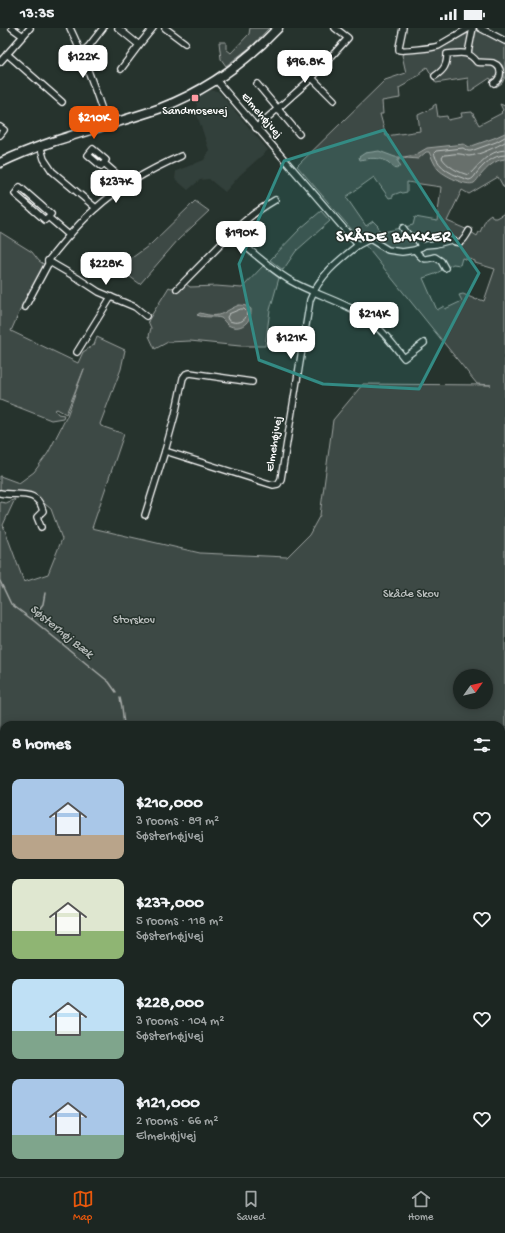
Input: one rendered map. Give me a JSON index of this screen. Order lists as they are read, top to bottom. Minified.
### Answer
{"streets":{"street":["Elmehøjvej"]},"districts":["SKÅDE BAKKER"],"water":["Søsterhøj Bæk"],"parks":["Skåde Skov","Storskov"],"places":{"transit":["Sandmosevej"]},"north":"top right","page":{"status":"13:35","price":["$122K","$96.8K","$210K","$237K","$190K","$228K","$214K","$121K"],"heading":"8 homes","list":[{"name":"$210,000","note":"3 rooms · 89 m² · Søsterhøjvej"},{"name":"$237,000","note":"5 rooms · 118 m² · Søsterhøjvej"},{"name":"$228,000","note":"3 rooms · 104 m² · Søsterhøjvej"},{"name":"$121,000","note":"2 rooms · 66 m² · Elmehøjvej"}],"tabs":["Map","Saved","Home"]}}
